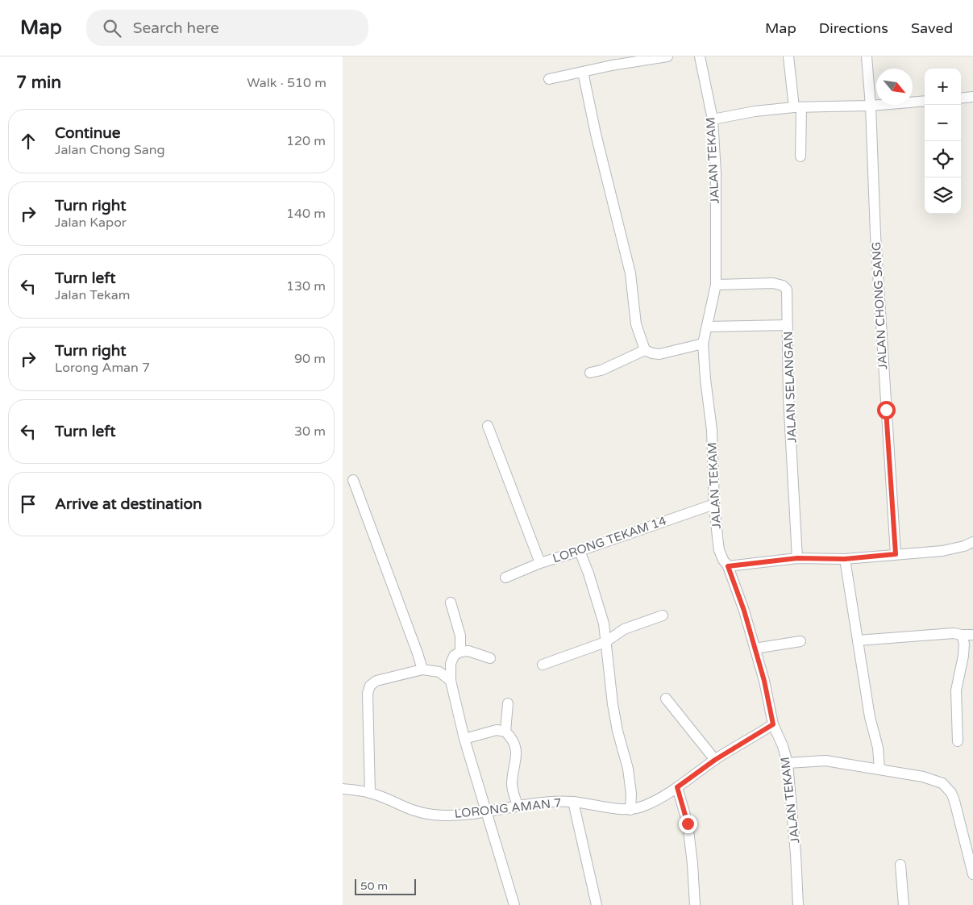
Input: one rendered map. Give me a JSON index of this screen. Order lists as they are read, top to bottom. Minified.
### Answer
{"streets":{"street":["JALAN TEKAM","JALAN CHONG SANG","JALAN SELANGAN","LORONG TEKAM 14","LORONG AMAN 7"]},"crossings":[["JALAN TEKAM","JALAN SELANGAN"],["JALAN TEKAM","LORONG TEKAM 14"],["JALAN TEKAM","LORONG AMAN 7"]],"scale_bar":"50 m","north":"bottom right","page":{"header":"Map","search":"Search here","nav":["Map","Directions","Saved"],"heading":["7 min","Walk · 510 m"],"map_buttons":["+","−"],"list":[["Continue","Jalan Chong Sang","120 m"],["Turn right","Jalan Kapor","140 m"],["Turn left","Jalan Tekam","130 m"],["Turn right","Lorong Aman 7","90 m"],["Turn left","30 m"],"Arrive at destination"],"scale":"50 m"}}
